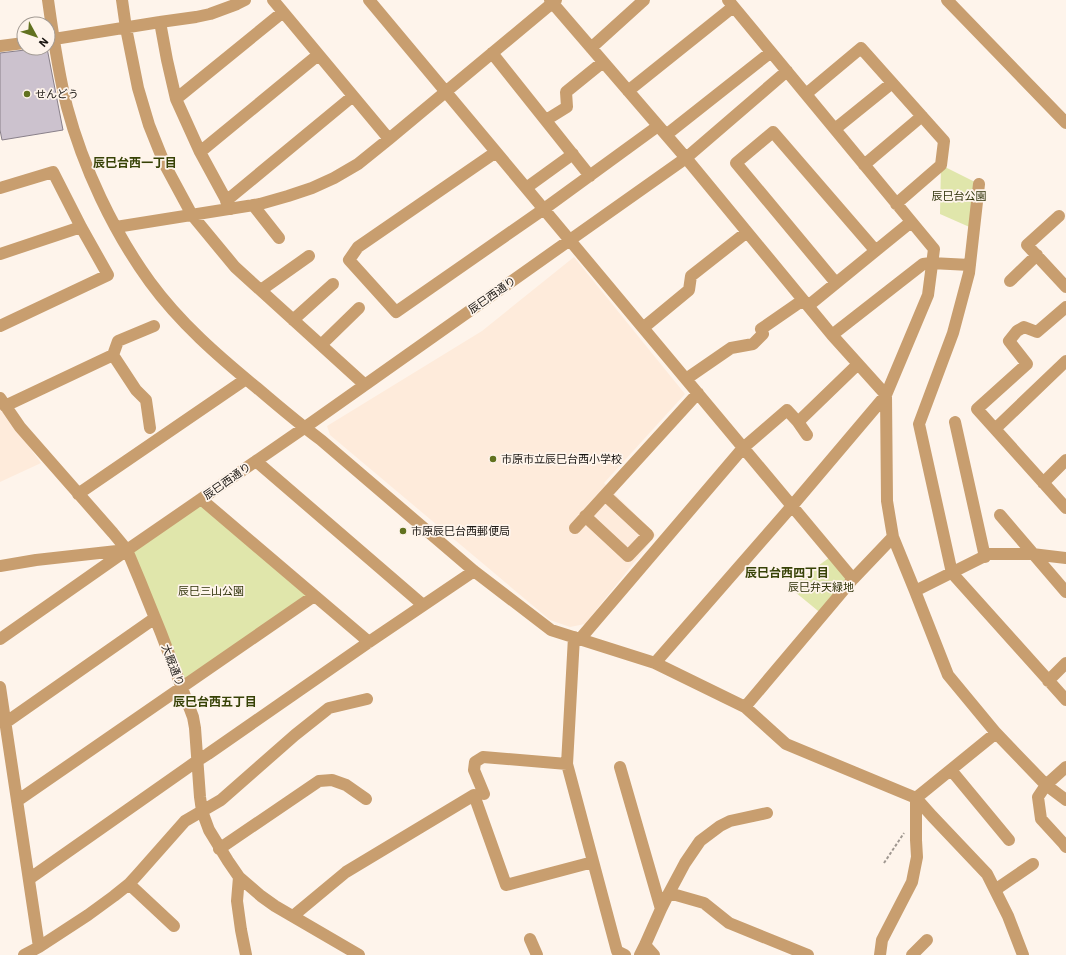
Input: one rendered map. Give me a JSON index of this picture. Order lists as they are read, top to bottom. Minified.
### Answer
{"streets":{"street":["辰巳西通り","大厩通り"]},"crossings":[["辰巳西通り","大厩通り"]],"districts":["辰巳台西一丁目","辰巳台西四丁目","辰巳台西五丁目"],"parks":["辰巳台公園","辰巳弁天緑地","辰巳三山公園"],"places":["せんどう","市原市立辰巳台西小学校","市原辰巳台西郵便局"],"north":"bottom right"}
